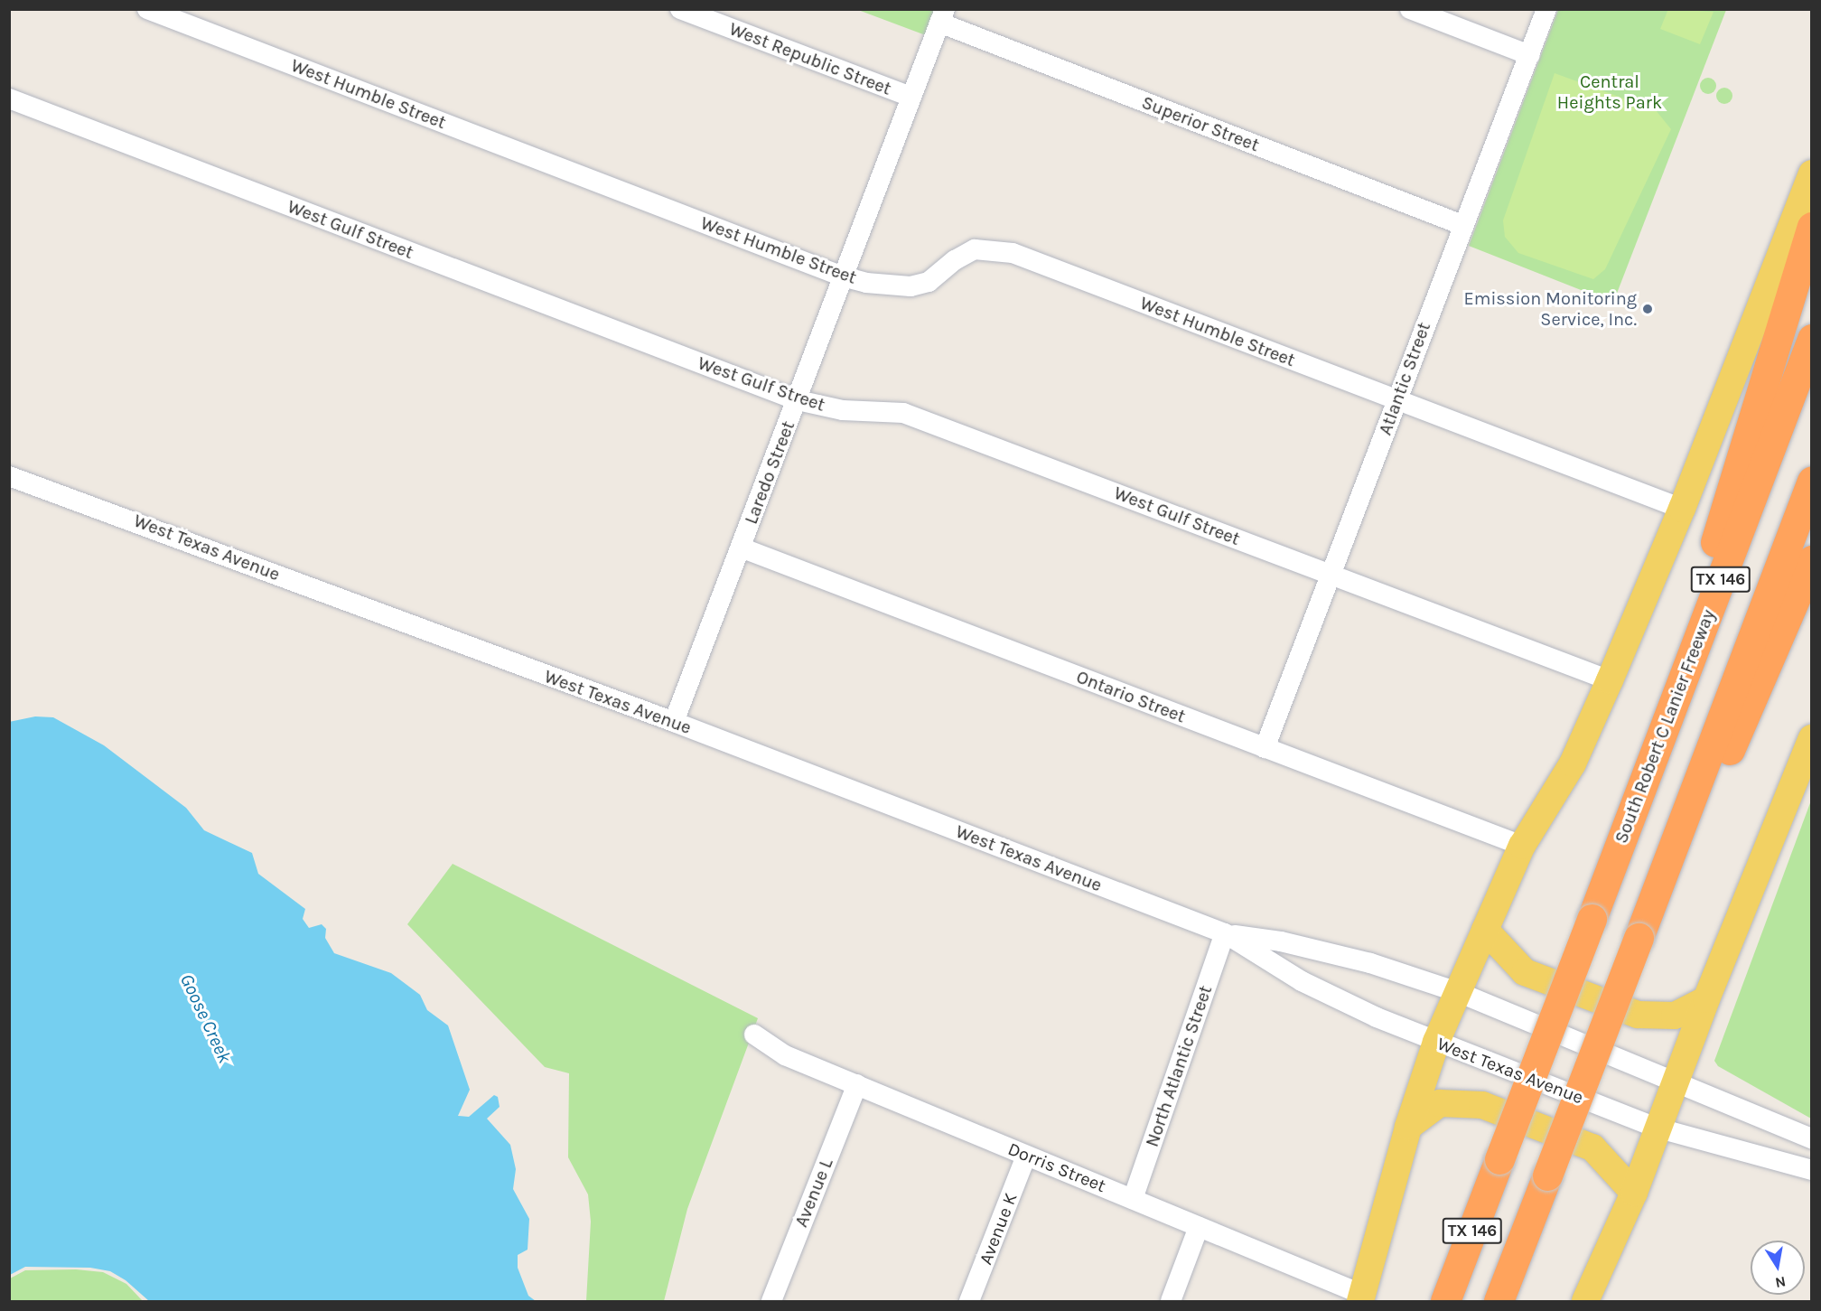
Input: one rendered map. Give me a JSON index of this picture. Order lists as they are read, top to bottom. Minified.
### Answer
{"streets":{"highway":["TX 146","South Robert C Lanier Freeway"],"street":["West Republic Street","West Humble Street","Superior Street","West Gulf Street","Atlantic Street","Laredo Street","West Texas Avenue","Ontario Street","North Atlantic Street","Dorris Street","Avenue L","Avenue K"]},"crossings":[["West Republic Street","Laredo Street"],["West Humble Street","Atlantic Street"],["West Humble Street","Laredo Street"],["Superior Street","Atlantic Street"],["Superior Street","Laredo Street"],["West Gulf Street","Atlantic Street"],["West Gulf Street","Laredo Street"],["Atlantic Street","Ontario Street"],["Laredo Street","West Texas Avenue"],["Laredo Street","Ontario Street"],["West Texas Avenue","North Atlantic Street"],["North Atlantic Street","Dorris Street"],["Dorris Street","Avenue L"],["Dorris Street","Avenue K"]],"water":["Goose Creek"],"parks":["Central Heights Park"],"places":["Emission Monitoring Service, Inc."],"north":"bottom"}
